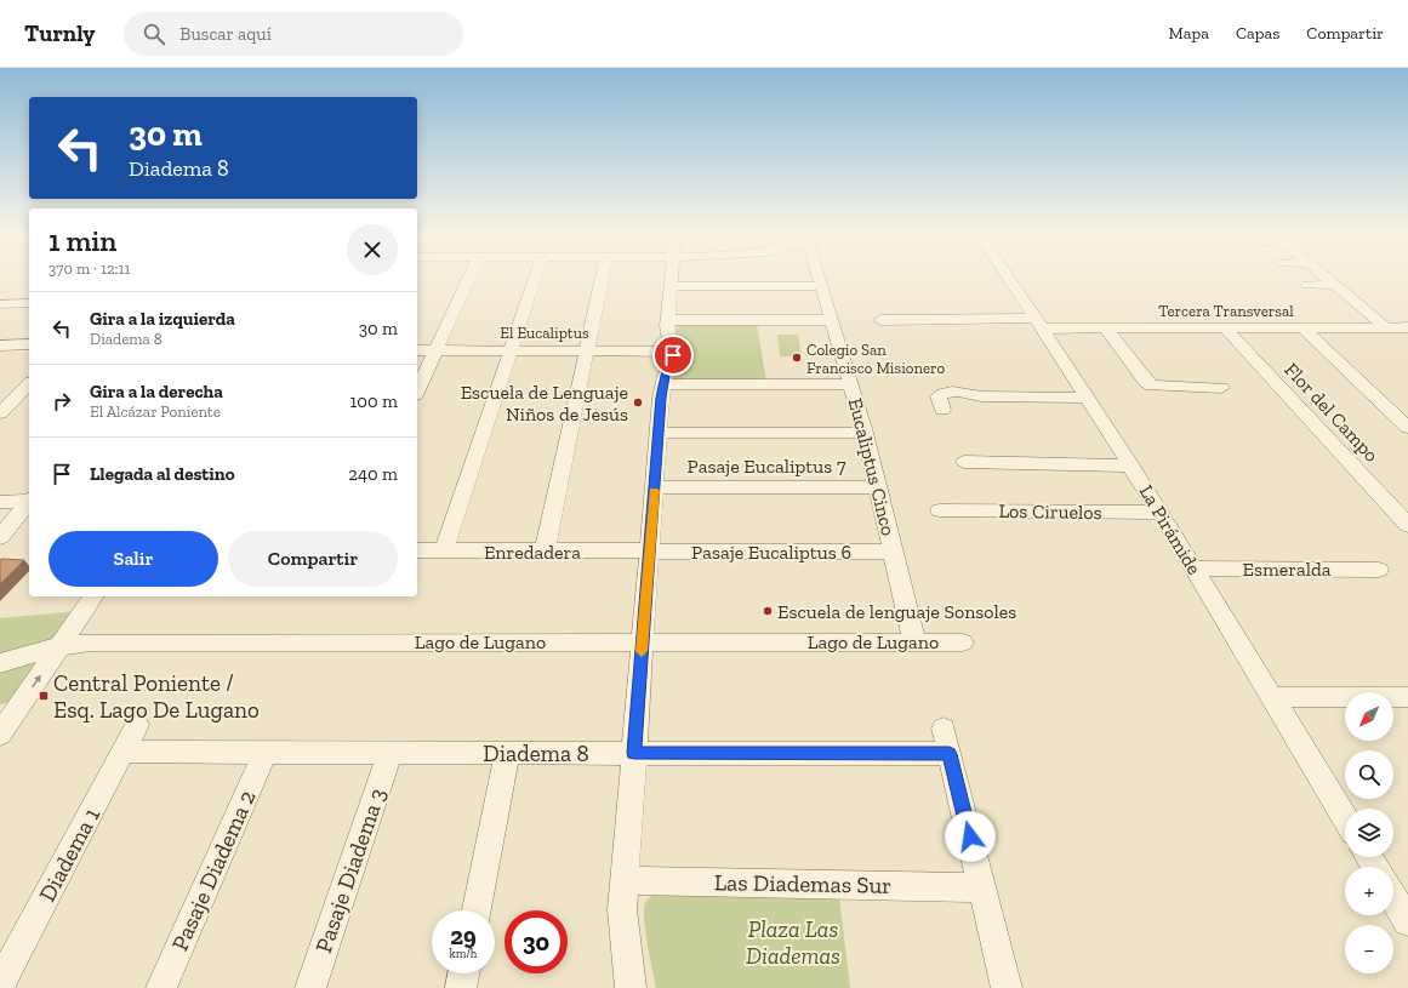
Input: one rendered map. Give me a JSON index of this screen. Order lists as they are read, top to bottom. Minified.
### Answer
{"streets":{"street":["Tercera Transversal","El Eucaliptus","Flor del Campo","Pasaje Eucaliptus 7","Eucaliptus Cinco","Los Ciruelos","La Pirámide","Enredadera","Pasaje Eucaliptus 6","Esmeralda","Lago de Lugano","Diadema 8","Diadema 1","Pasaje Diadema 2","Pasaje Diadema 3","Las Diademas Sur"]},"crossings":[["Tercera Transversal","Flor del Campo"],["Tercera Transversal","La Pirámide"],["Pasaje Eucaliptus 7","Eucaliptus Cinco"],["Eucaliptus Cinco","Pasaje Eucaliptus 6"],["Eucaliptus Cinco","Lago de Lugano"],["Los Ciruelos","La Pirámide"],["La Pirámide","Esmeralda"],["Enredadera","Pasaje Eucaliptus 6"],["Diadema 8","Diadema 1"],["Diadema 8","Pasaje Diadema 2"],["Diadema 8","Pasaje Diadema 3"],["Diadema 8","Las Diademas Sur"]],"parks":["Plaza Las Diademas"],"places":{"other":["Colegio San Francisco Misionero","Escuela de Lenguaje Niños de Jesús","Escuela de lenguaje Sonsoles"],"transit":["Central Poniente / Esq. Lago De Lugano"]},"north":"bottom left","page":{"header":"Turnly","search":"Buscar aquí","nav":["Mapa","Capas","Compartir"],"turn":["30 m","Diadema 8"],"heading":["1 min","370 m · 12:11"],"list":[{"name":"Gira a la izquierda","note":"Diadema 8","value":"30 m"},{"name":"Gira a la derecha","note":"El Alcázar Poniente","value":"100 m"},{"name":"Llegada al destino","value":"240 m"}],"buttons":["Salir","Compartir"],"map_buttons":["+","−"],"speed":"29 km/h","limit":"30"}}
